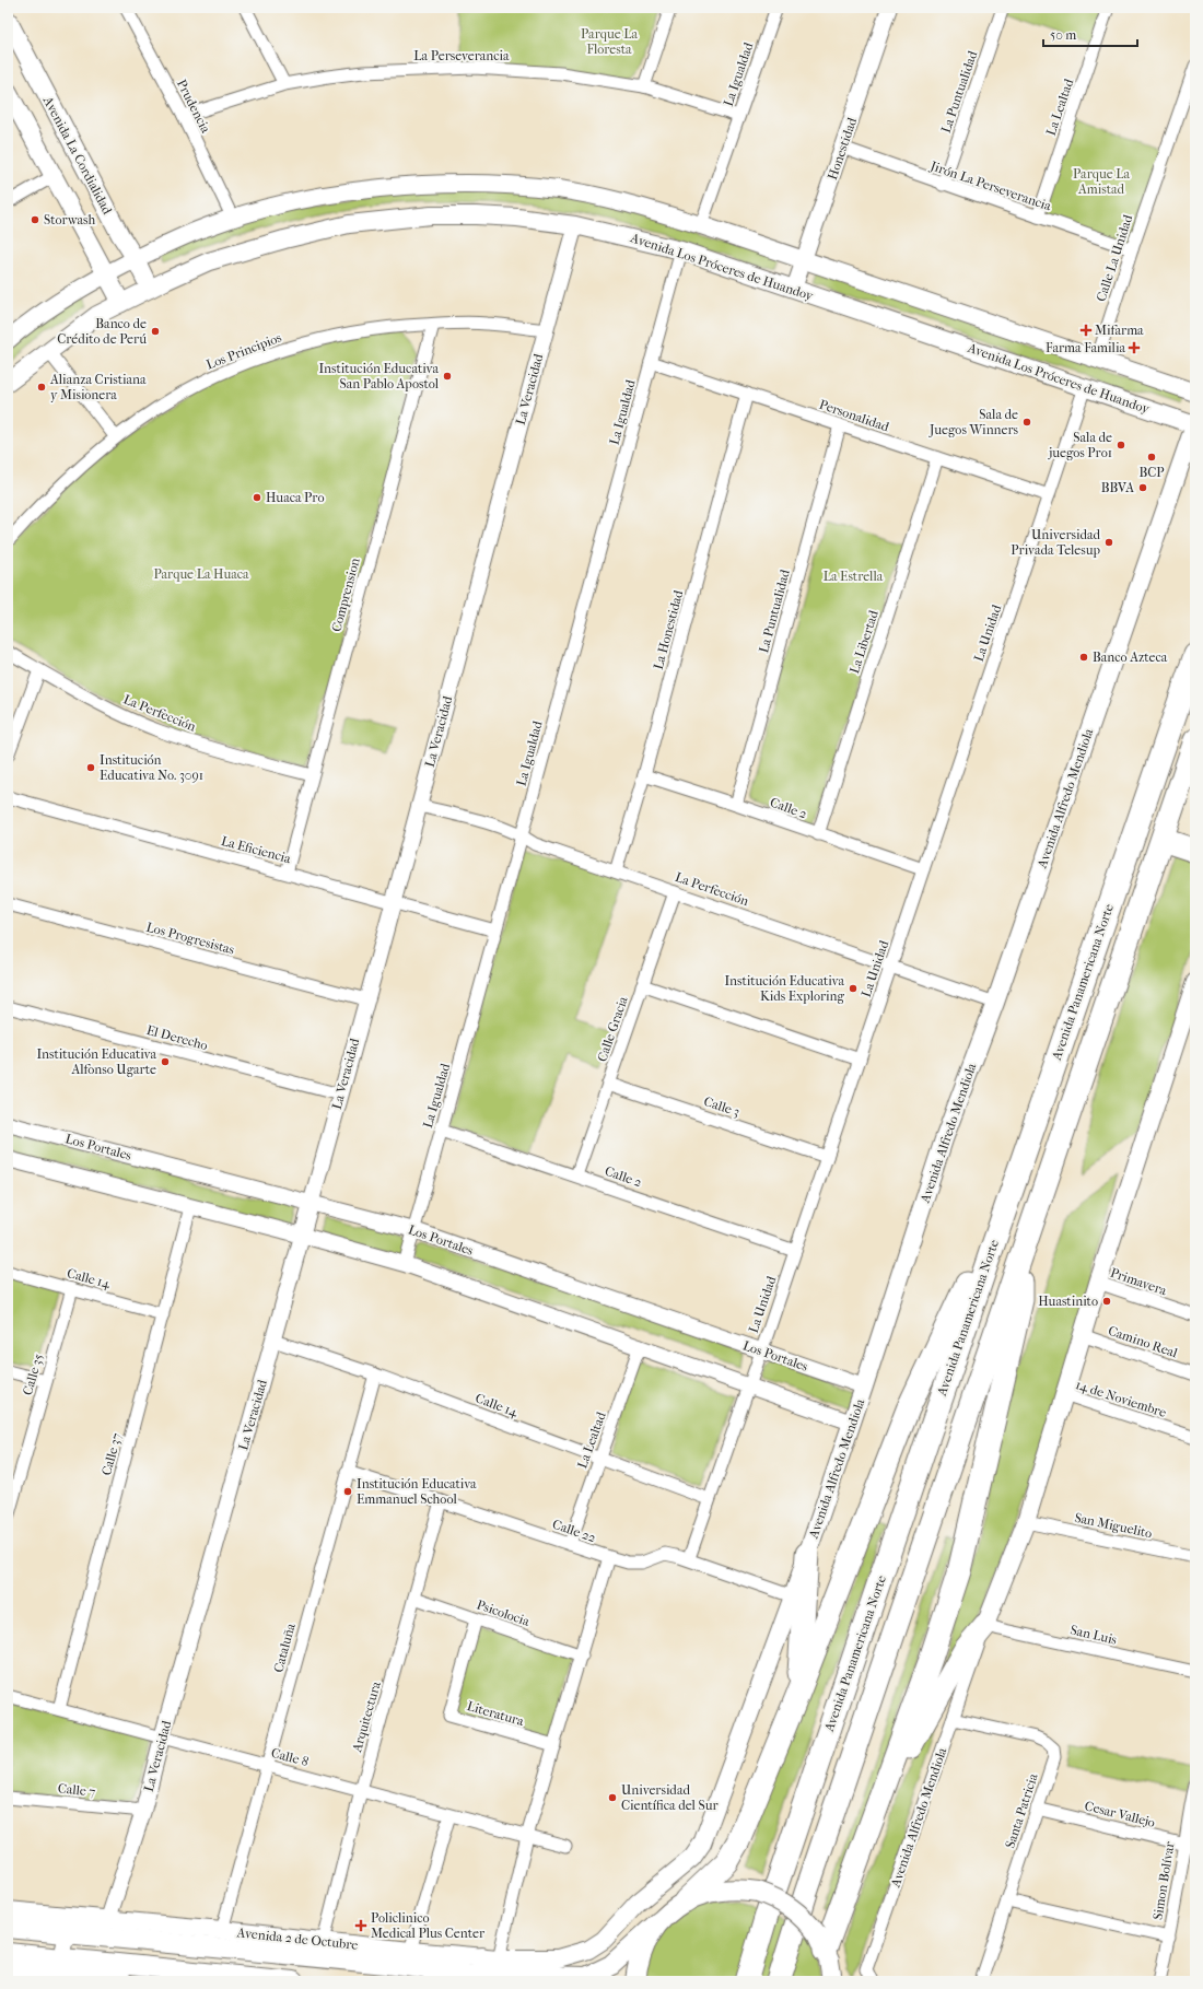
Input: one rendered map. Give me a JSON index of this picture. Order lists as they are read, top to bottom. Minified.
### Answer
{"streets":{"highway":["Avenida Panamericana Norte"],"main road":["Avenida La Cordialidad","Avenida Los Próceres de Huandoy","Avenida Alfredo Mendiola","Avenida 2 de Octubre"],"street":["La Perseverancia","La Igualdad","La Puntualidad","Prudencia","La Lealtad","Honestidad","Jirón La Perseverancia","Calle La Unidad","Los Principios","La Veracidad","Personalidad","Comprension","La Honestidad","La Unidad","La Libertad","La Perfección","Calle 2","La Eficiencia","Los Progresistas","Calle Gracia","El Derecho","Calle 3","Los Portales","Calle 14","Primavera","Camino Real","Calle 35","14 de Noviembre","Calle 37","San Miguelito","Calle 22","Psicolocia","San Luis","Cataluña","Literatura","Arquitectura","Calle 8","Calle 7","Santa Patricia","Cesar Vallejo","Simon Bolívar"]},"crossings":[["La Perseverancia","La Igualdad"],["La Perseverancia","Prudencia"],["La Igualdad","Avenida Los Próceres de Huandoy"],["La Igualdad","Personalidad"],["La Igualdad","La Perfección"],["La Igualdad","Calle 2"],["La Igualdad","La Eficiencia"],["La Igualdad","Los Portales"],["La Puntualidad","Jirón La Perseverancia"],["La Puntualidad","Personalidad"],["La Puntualidad","Calle 2"],["La Lealtad","Jirón La Perseverancia"],["La Lealtad","Calle 14"],["La Lealtad","Calle 22"],["Honestidad","Jirón La Perseverancia"],["Honestidad","Avenida Los Próceres de Huandoy"],["Avenida La Cordialidad","Avenida Los Próceres de Huandoy"],["Jirón La Perseverancia","Calle La Unidad"],["Avenida Los Próceres de Huandoy","La Veracidad"],["Avenida Los Próceres de Huandoy","La Unidad"],["Avenida Los Próceres de Huandoy","Avenida Alfredo Mendiola"],["Los Principios","La Veracidad"],["Los Principios","Comprension"],["La Veracidad","La Perfección"],["La Veracidad","La Eficiencia"],["La Veracidad","Los Progresistas"],["La Veracidad","El Derecho"],["La Veracidad","Los Portales"],["La Veracidad","Calle 14"],["La Veracidad","Calle 8"],["La Veracidad","Calle 7"],["La Veracidad","Avenida 2 de Octubre"],["Personalidad","La Honestidad"],["Personalidad","La Unidad"],["Personalidad","La Libertad"],["Comprension","La Perfección"],["Comprension","La Eficiencia"],["La Honestidad","La Perfección"],["La Honestidad","Calle 2"],["La Unidad","La Perfección"],["La Unidad","Calle 2"],["La Unidad","Calle 3"],["La Unidad","Los Portales"],["La Unidad","Calle 14"],["La Unidad","Calle 22"],["La Libertad","Calle 2"],["La Perfección","Avenida Alfredo Mendiola"],["La Perfección","Calle Gracia"],["Avenida Alfredo Mendiola","Los Portales"],["Avenida Alfredo Mendiola","Primavera"],["Avenida Alfredo Mendiola","Camino Real"],["Avenida Alfredo Mendiola","14 de Noviembre"],["Avenida Alfredo Mendiola","San Miguelito"],["Avenida Alfredo Mendiola","Calle 22"],["Avenida Alfredo Mendiola","San Luis"],["Avenida Alfredo Mendiola","Santa Patricia"],["Avenida Alfredo Mendiola","Avenida 2 de Octubre"],["Calle 2","Calle Gracia"],["Calle Gracia","Calle 3"],["Calle 14","Calle 35"],["Calle 14","Calle 37"],["Calle 14","Cataluña"],["Calle 37","Calle 8"],["Calle 22","Cataluña"],["Calle 22","Arquitectura"],["Psicolocia","Literatura"],["Psicolocia","Arquitectura"],["Cataluña","Calle 8"],["Cataluña","Avenida 2 de Octubre"],["Arquitectura","Calle 8"],["Arquitectura","Avenida 2 de Octubre"],["Santa Patricia","Cesar Vallejo"],["Cesar Vallejo","Simon Bolívar"]],"parks":["Parque La Floresta","Parque La Amistad","Parque La Huaca","La Estrella"],"places":{"other":["Storwash","Banco de Crédito de Perú","Institución Educativa San Pablo Apostol","Alianza Cristiana y Misionera","Sala de Juegos Winners","Sala de juegos Pro1","BCP","BBVA","Huaca Pro","Universidad Privada Telesup","Banco Azteca","Institución Educativa No. 3091","Institución Educativa Kids Exploring","Institución Educativa Alfonso Ugarte","Huastinito","Institución Educativa Emmanuel School","Universidad Científica del Sur"],"health":["Mifarma","Farma Familia","Policlinico Medical Plus Center"]},"scale_bar":"50 m"}
